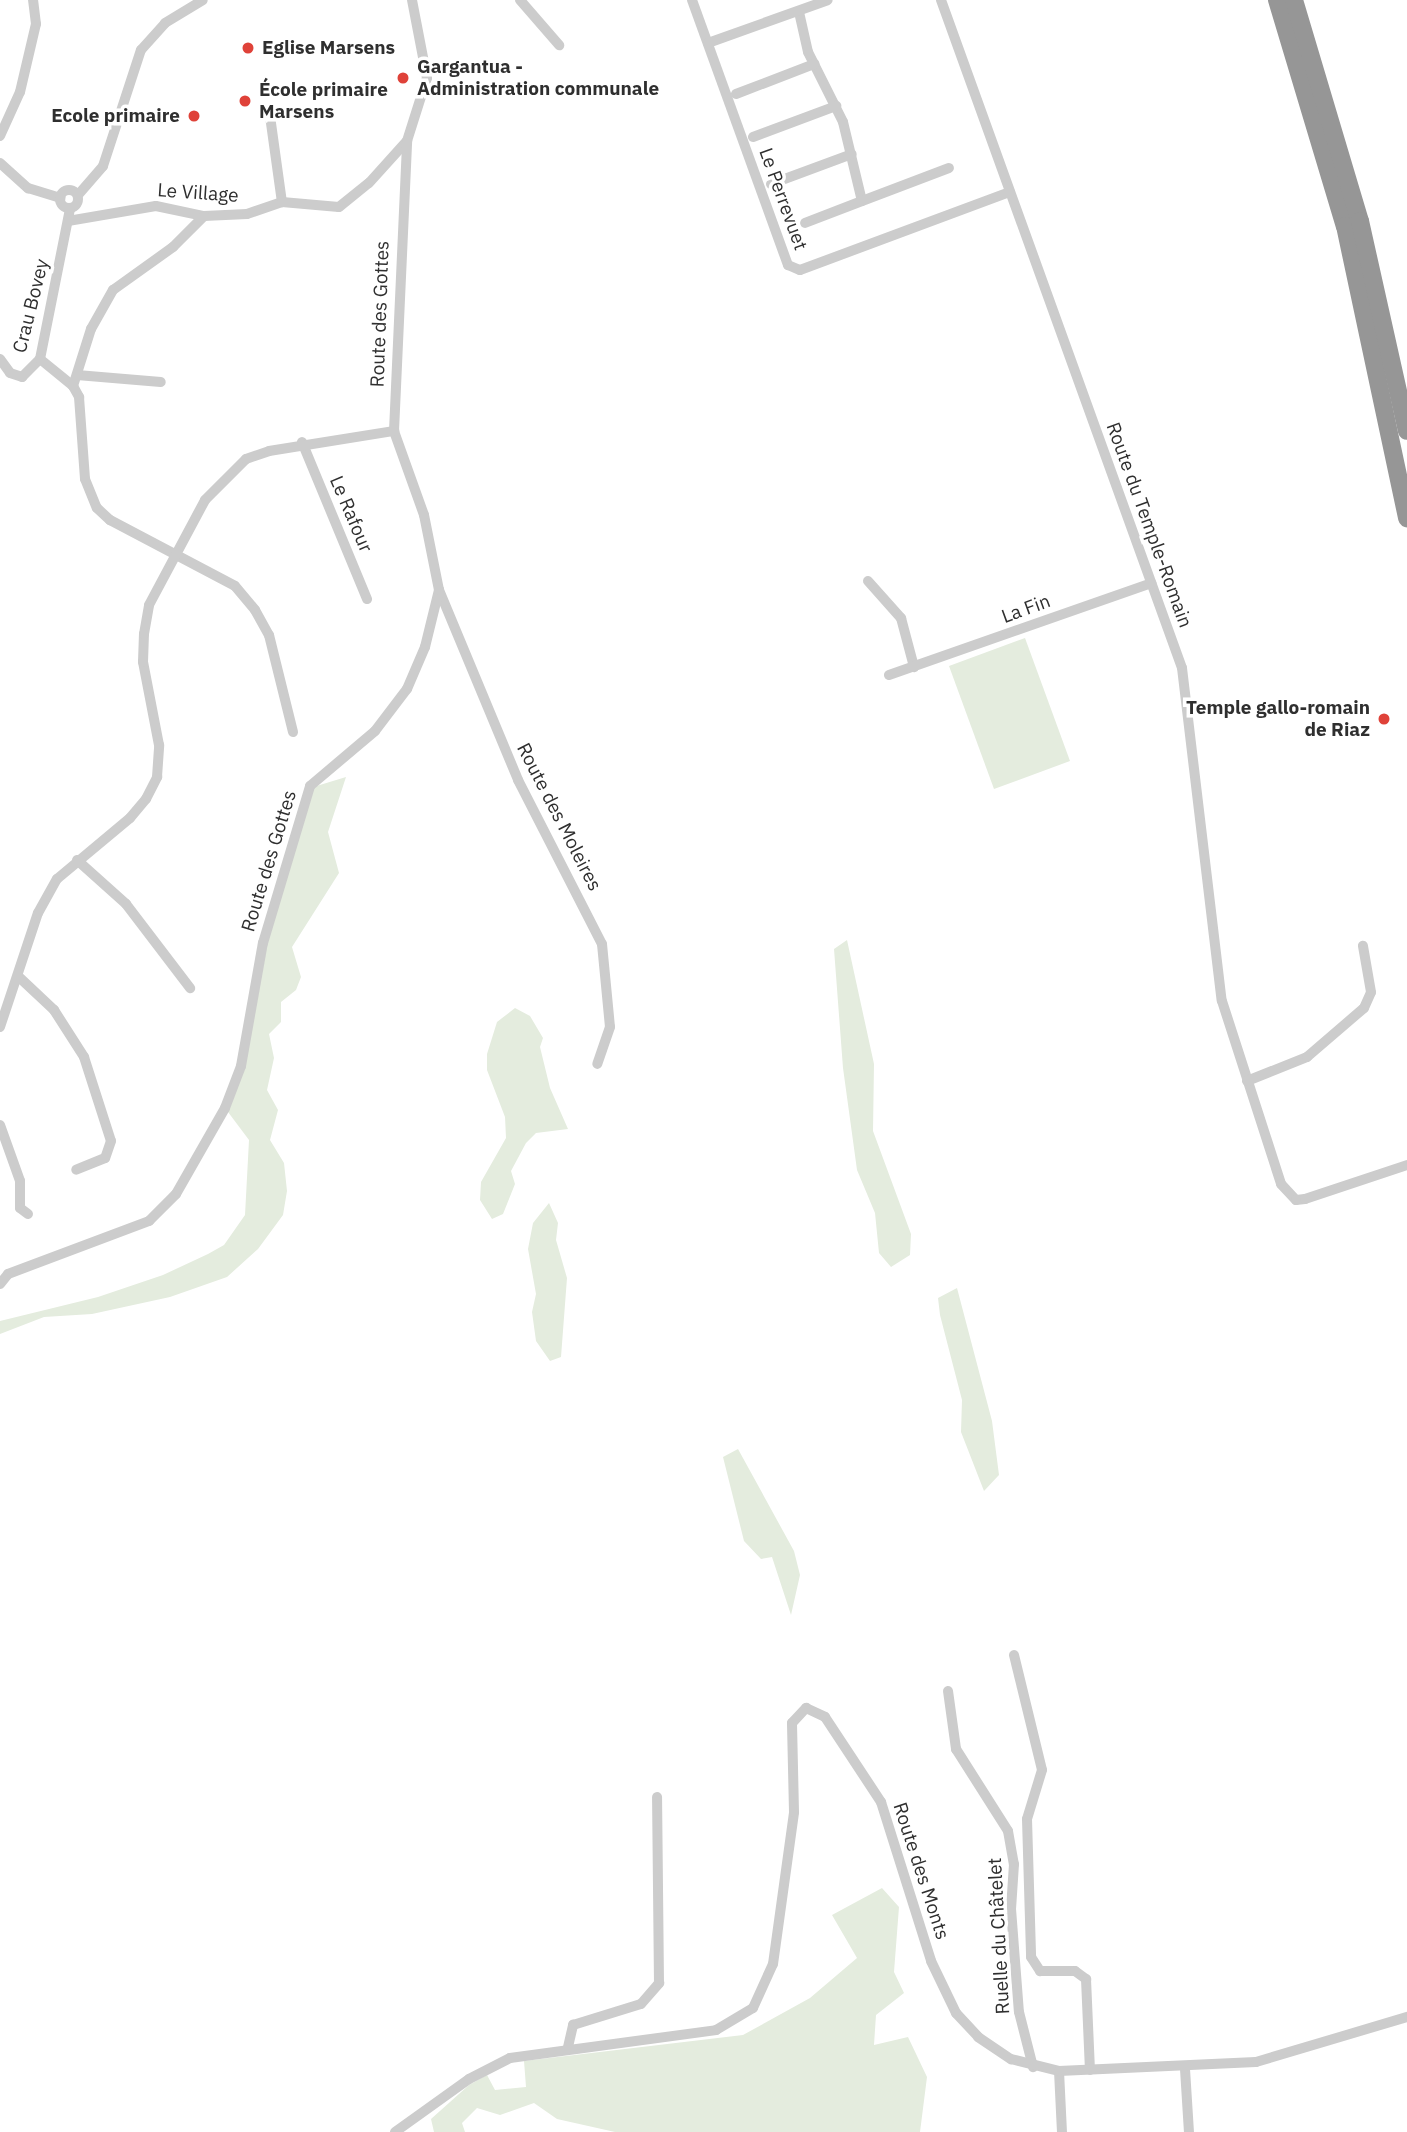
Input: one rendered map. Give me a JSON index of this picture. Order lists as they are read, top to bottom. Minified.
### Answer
{"streets":{"street":["Le Village","Le Perrevuet","Crau Bovey","Route des Gottes","Le Rafour","Route du Temple-Romain","La Fin","Route des Moleires","Route des Monts","Ruelle du Châtelet"]},"crossings":[["Le Village","Crau Bovey"],["Le Village","Route des Gottes"],["Le Perrevuet","Route du Temple-Romain"],["Route des Gottes","Route des Moleires"],["Route du Temple-Romain","La Fin"],["Route des Monts","Ruelle du Châtelet"]],"places":["Eglise Marsens","Gargantua - Administration communale","École primaire Marsens","Ecole primaire","Temple gallo-romain de Riaz"]}
